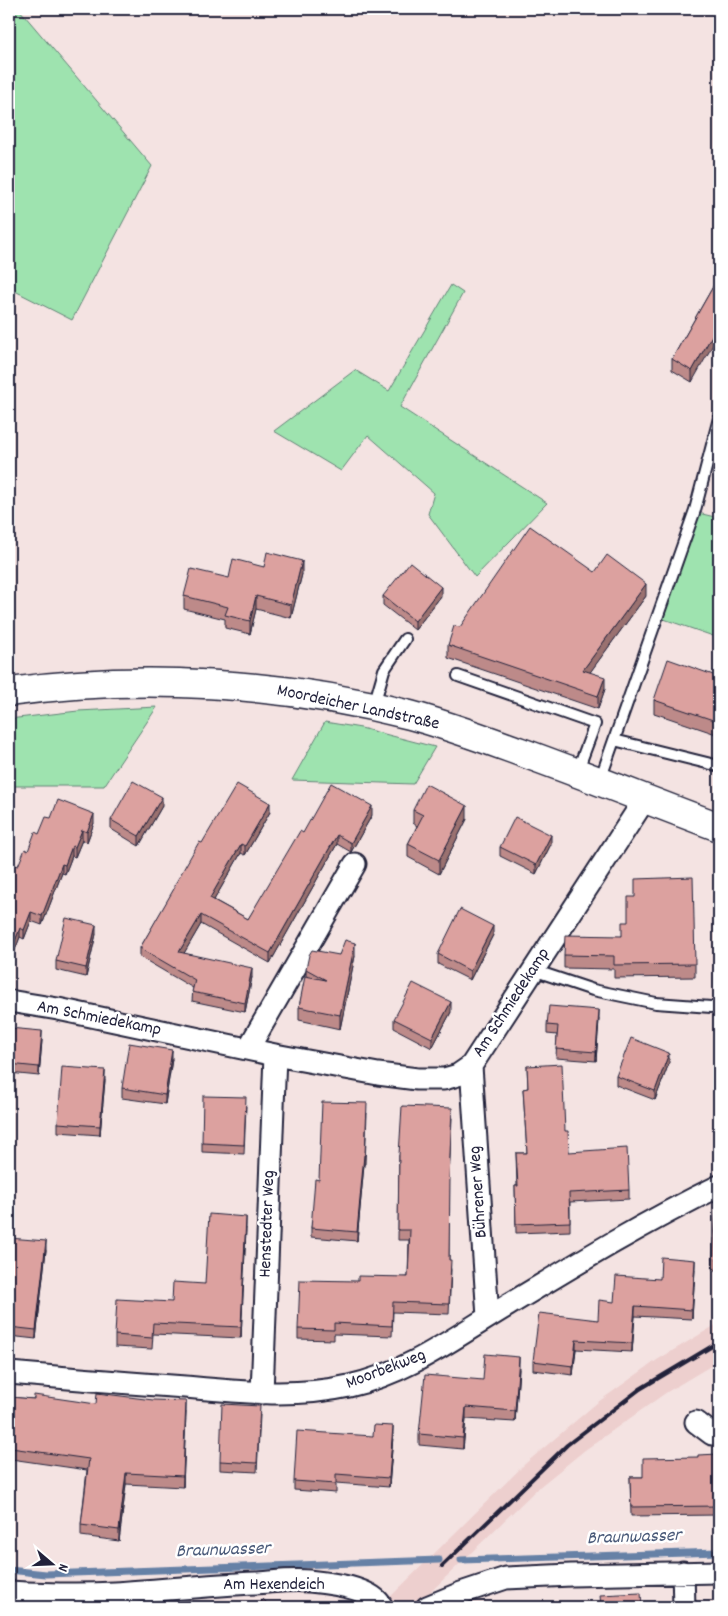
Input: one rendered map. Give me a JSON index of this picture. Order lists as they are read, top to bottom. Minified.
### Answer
{"streets":{"main road":["Moordeicher Landstraße"],"street":["Am Schmiedekamp","Bührener Weg","Henstedter Weg","Moorbekweg","Am Hexendeich"]},"crossings":[["Moordeicher Landstraße","Am Schmiedekamp"],["Am Schmiedekamp","Bührener Weg"],["Am Schmiedekamp","Henstedter Weg"],["Bührener Weg","Moorbekweg"],["Henstedter Weg","Moorbekweg"]],"water":["Braunwasser"],"north":"right"}
